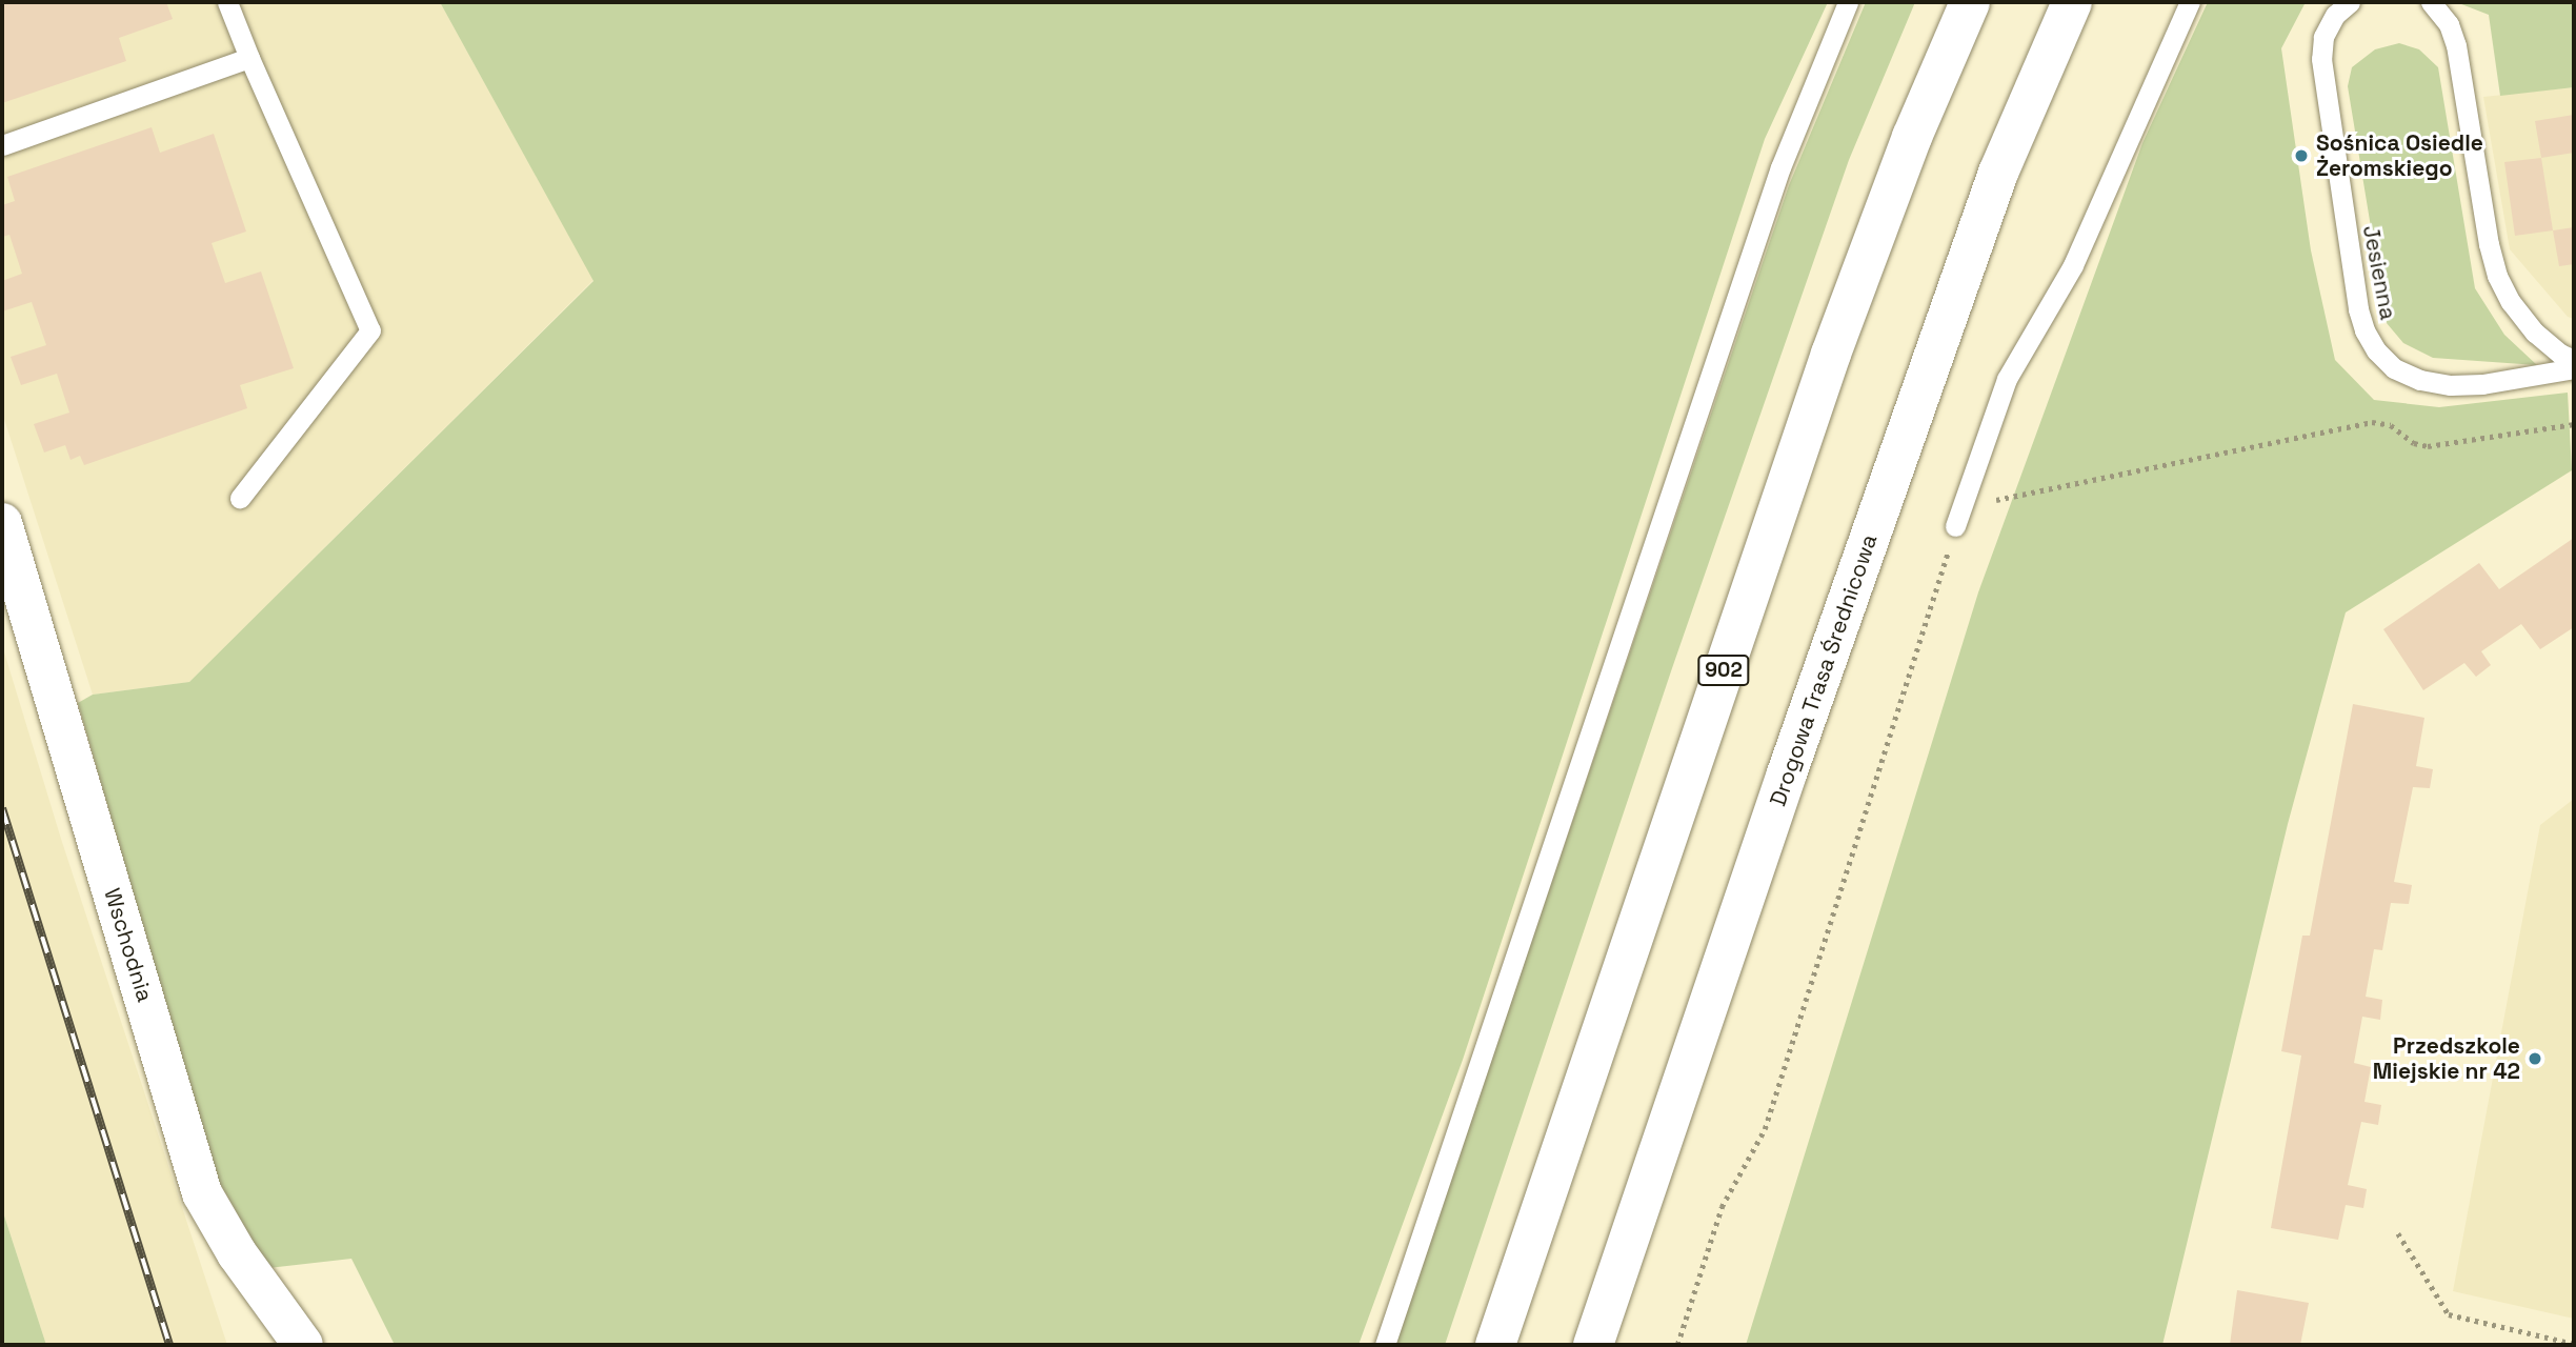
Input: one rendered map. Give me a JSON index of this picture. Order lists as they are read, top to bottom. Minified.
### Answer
{"streets":{"main road":["902","Drogowa Trasa Średnicowa","Wschodnia"],"lane":["Jesienna"]},"places":["Sośnica Osiedle Żeromskiego","Przedszkole Miejskie nr 42"]}
